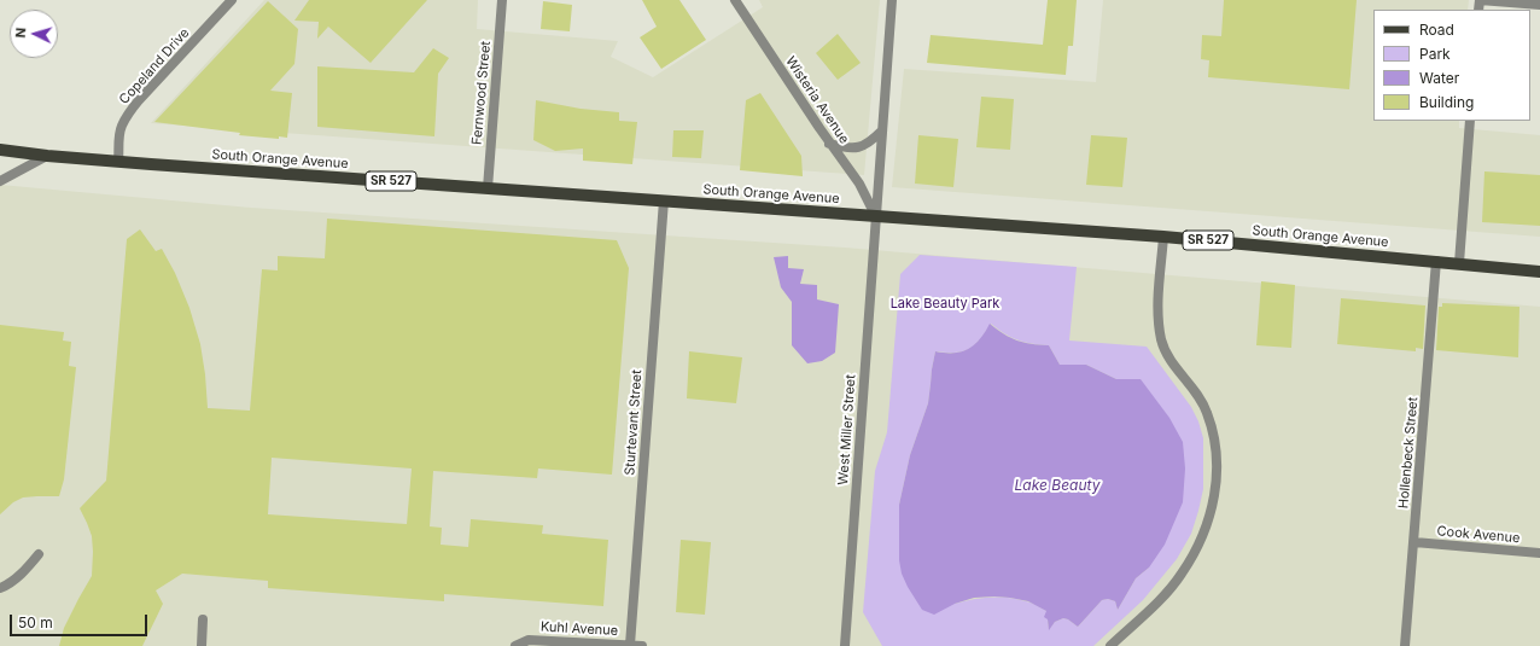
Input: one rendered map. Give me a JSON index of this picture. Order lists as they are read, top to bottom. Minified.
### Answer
{"streets":{"main road":["South Orange Avenue","SR 527"],"street":["Copeland Drive","Fernwood Street","Wisteria Avenue","Sturtevant Street","West Miller Street","Hollenbeck Street","Cook Avenue","Kuhl Avenue"]},"crossings":[["Copeland Drive","South Orange Avenue"],["Fernwood Street","South Orange Avenue"],["Wisteria Avenue","South Orange Avenue"],["Wisteria Avenue","West Miller Street"],["South Orange Avenue","Sturtevant Street"],["South Orange Avenue","West Miller Street"],["South Orange Avenue","Hollenbeck Street"],["Sturtevant Street","Kuhl Avenue"],["Hollenbeck Street","Cook Avenue"]],"water":["Lake Beauty"],"parks":["Lake Beauty Park"],"legend":["Road","Park","Water","Building"],"scale_bar":"50 m","north":"left"}
